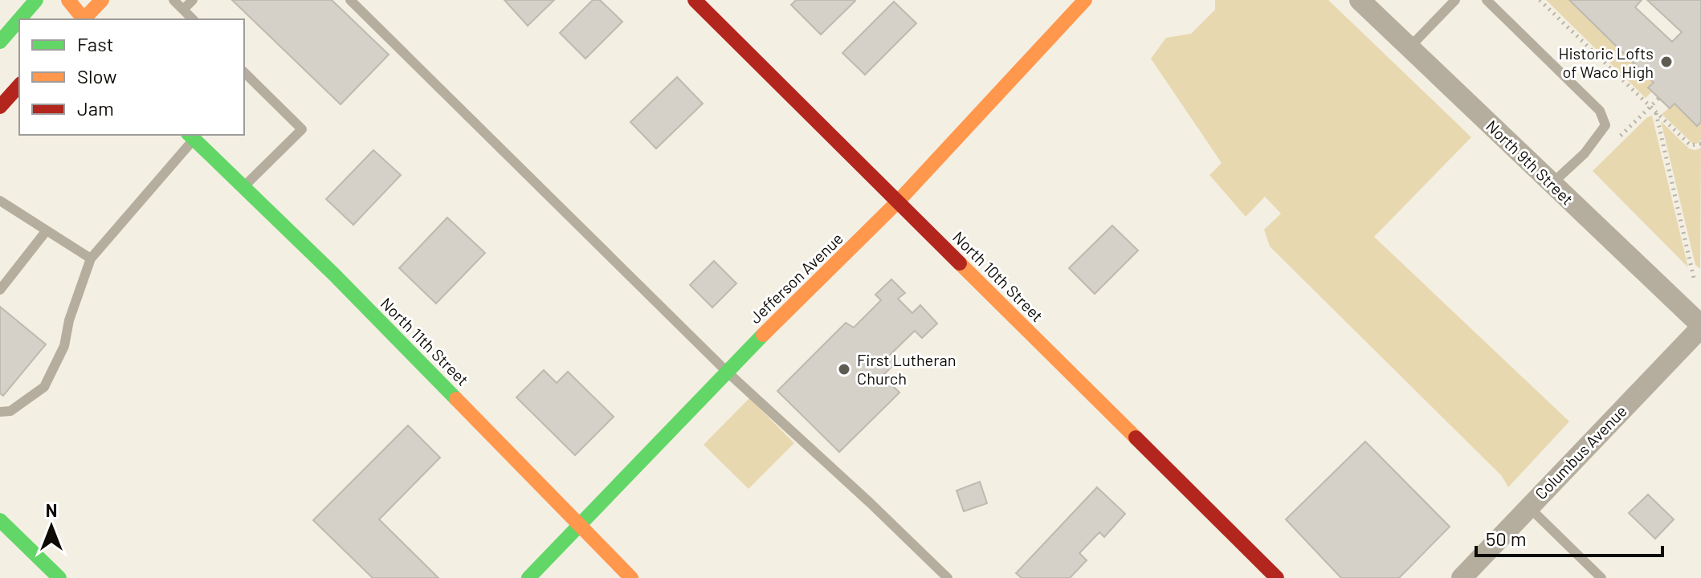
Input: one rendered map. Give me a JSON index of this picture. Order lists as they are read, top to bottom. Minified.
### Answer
{"streets":{"street":["North 9th Street","North 10th Street","Jefferson Avenue","North 11th Street","Columbus Avenue"]},"crossings":[["North 9th Street","Columbus Avenue"],["North 10th Street","Jefferson Avenue"],["Jefferson Avenue","North 11th Street"]],"places":["Historic Lofts of Waco High","First Lutheran Church"],"legend":["Fast","Slow","Jam"],"scale_bar":"50 m","north":"top"}
